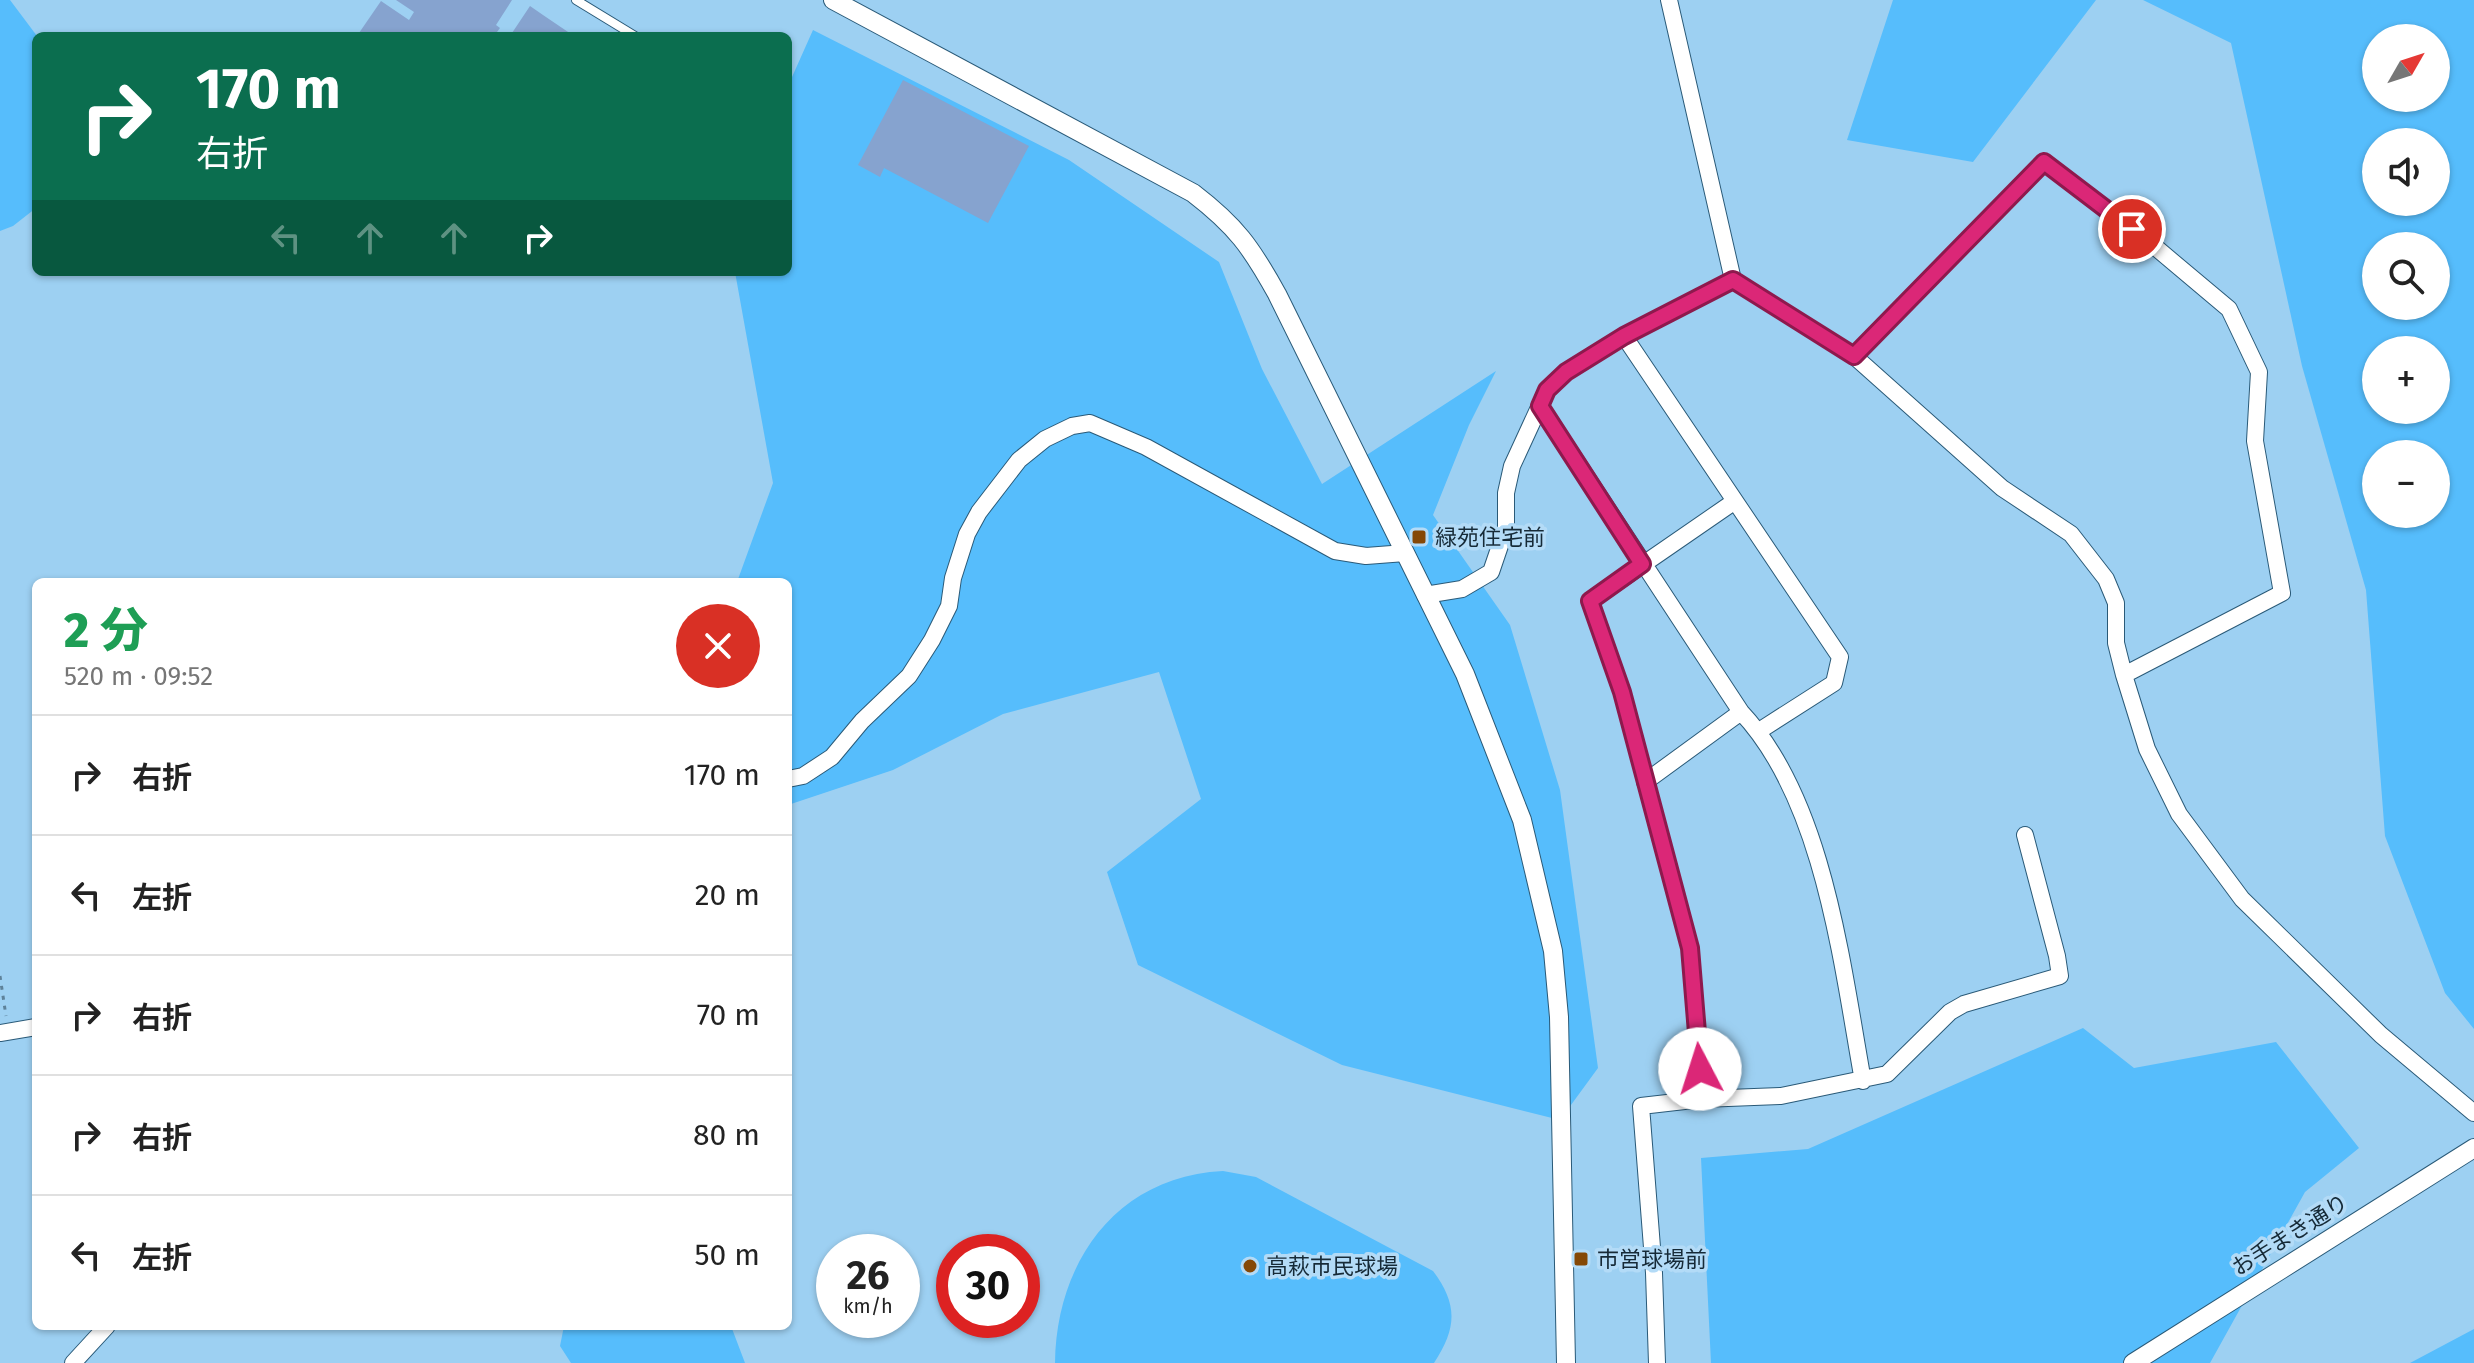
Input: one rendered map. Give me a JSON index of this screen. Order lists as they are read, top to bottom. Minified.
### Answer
{"streets":{"street":["お手まき通り"]},"places":{"transit":["緑苑住宅前","市営球場前"],"other":["高萩市民球場"]},"north":"top right","page":{"map_buttons":["+","−"],"turn":["170 m","右折"],"heading":["2 分","520 m · 09:52"],"list":[{"name":"右折","value":"170 m"},{"name":"左折","value":"20 m"},{"name":"右折","value":"70 m"},{"name":"右折","value":"80 m"},{"name":"左折","value":"50 m"}],"speed":"26 km/h","limit":"30"}}
